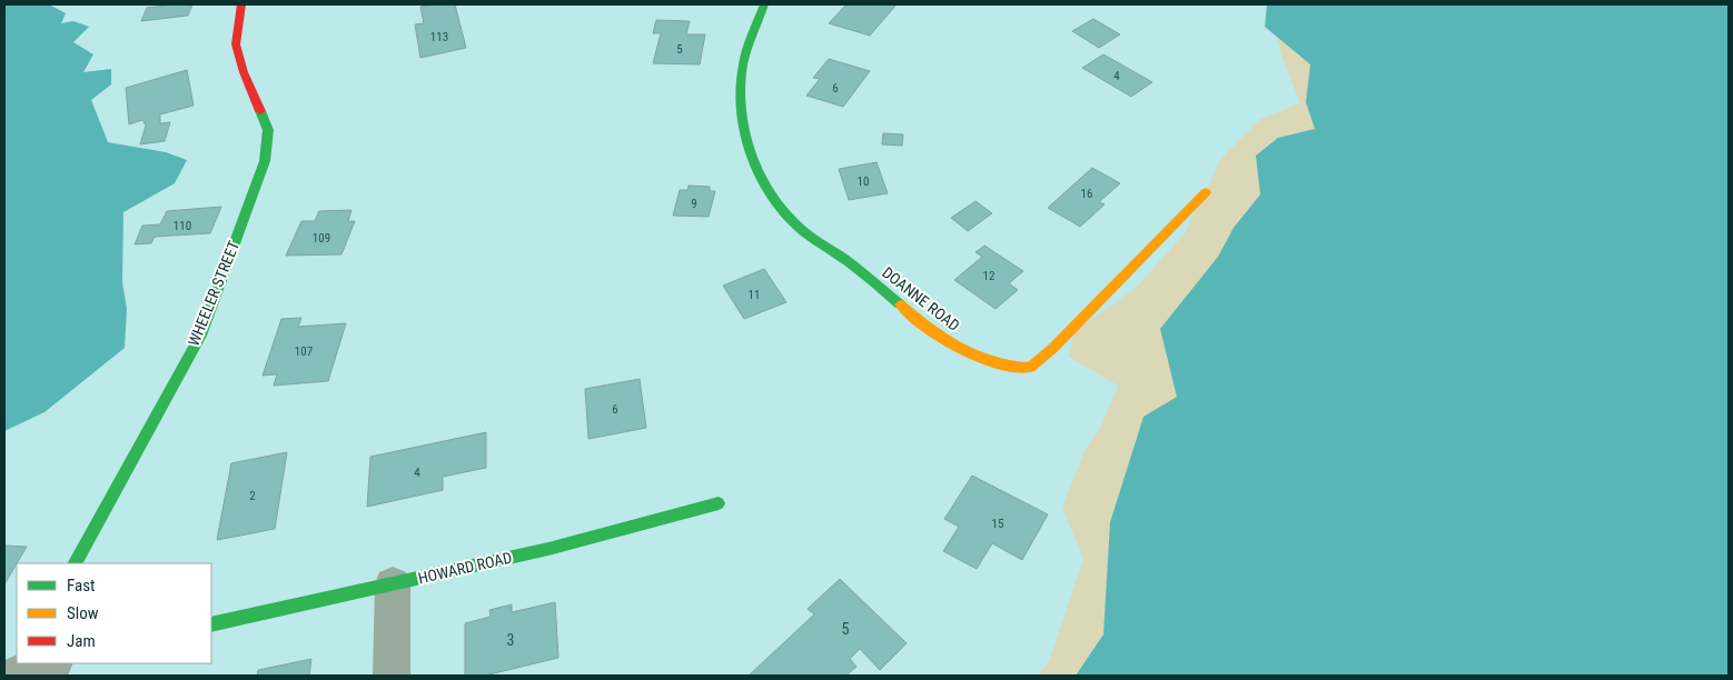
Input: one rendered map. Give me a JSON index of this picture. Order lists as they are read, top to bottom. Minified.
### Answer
{"streets":{"street":["WHEELER STREET","DOANNE ROAD","HOWARD ROAD"]},"house_numbers":["113","5","4","6","10","16","9","110","109","12","11","107","6","4","2","15","5","3"],"legend":["Fast","Slow","Jam"]}
